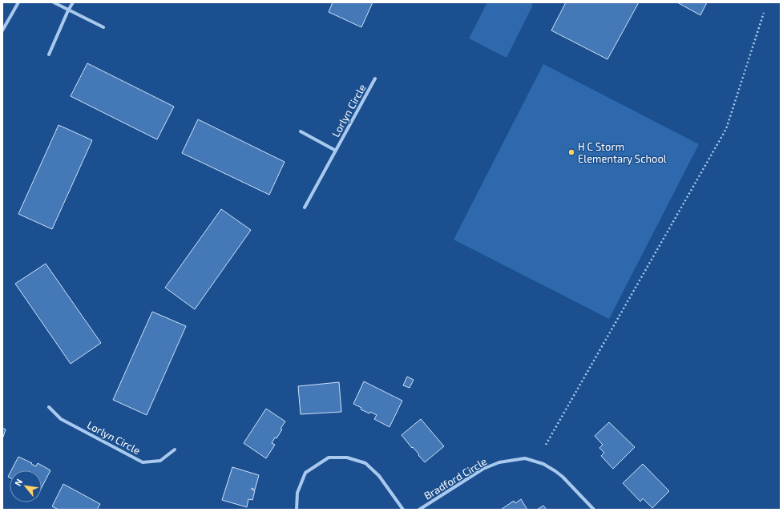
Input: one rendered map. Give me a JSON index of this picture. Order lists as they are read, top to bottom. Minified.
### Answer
{"streets":{"street":["Lorlyn Circle","Bradford Circle"]},"places":["H C Storm Elementary School"],"north":"top left"}
